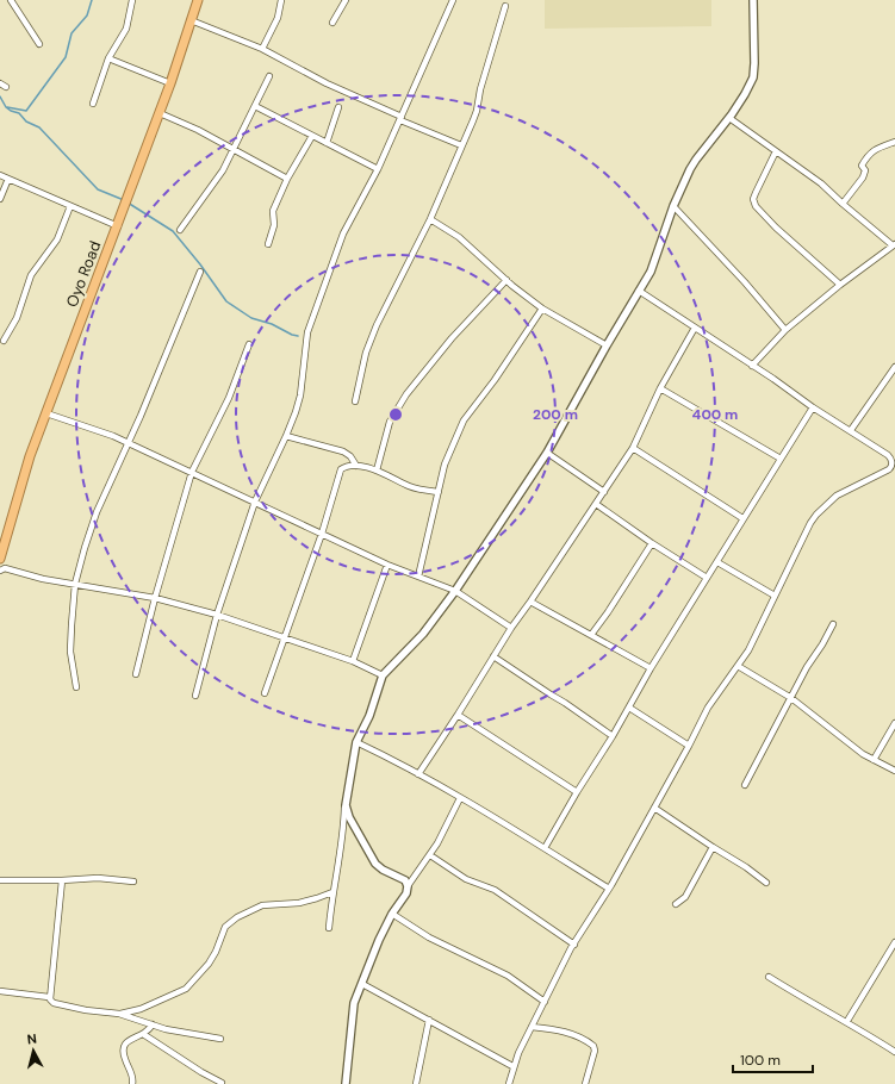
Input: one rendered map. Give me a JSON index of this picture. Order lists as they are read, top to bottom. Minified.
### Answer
{"streets":{"highway":["Oyo Road"]},"scale_bar":"100 m","north":"top","rings":["200 m","400 m"]}
